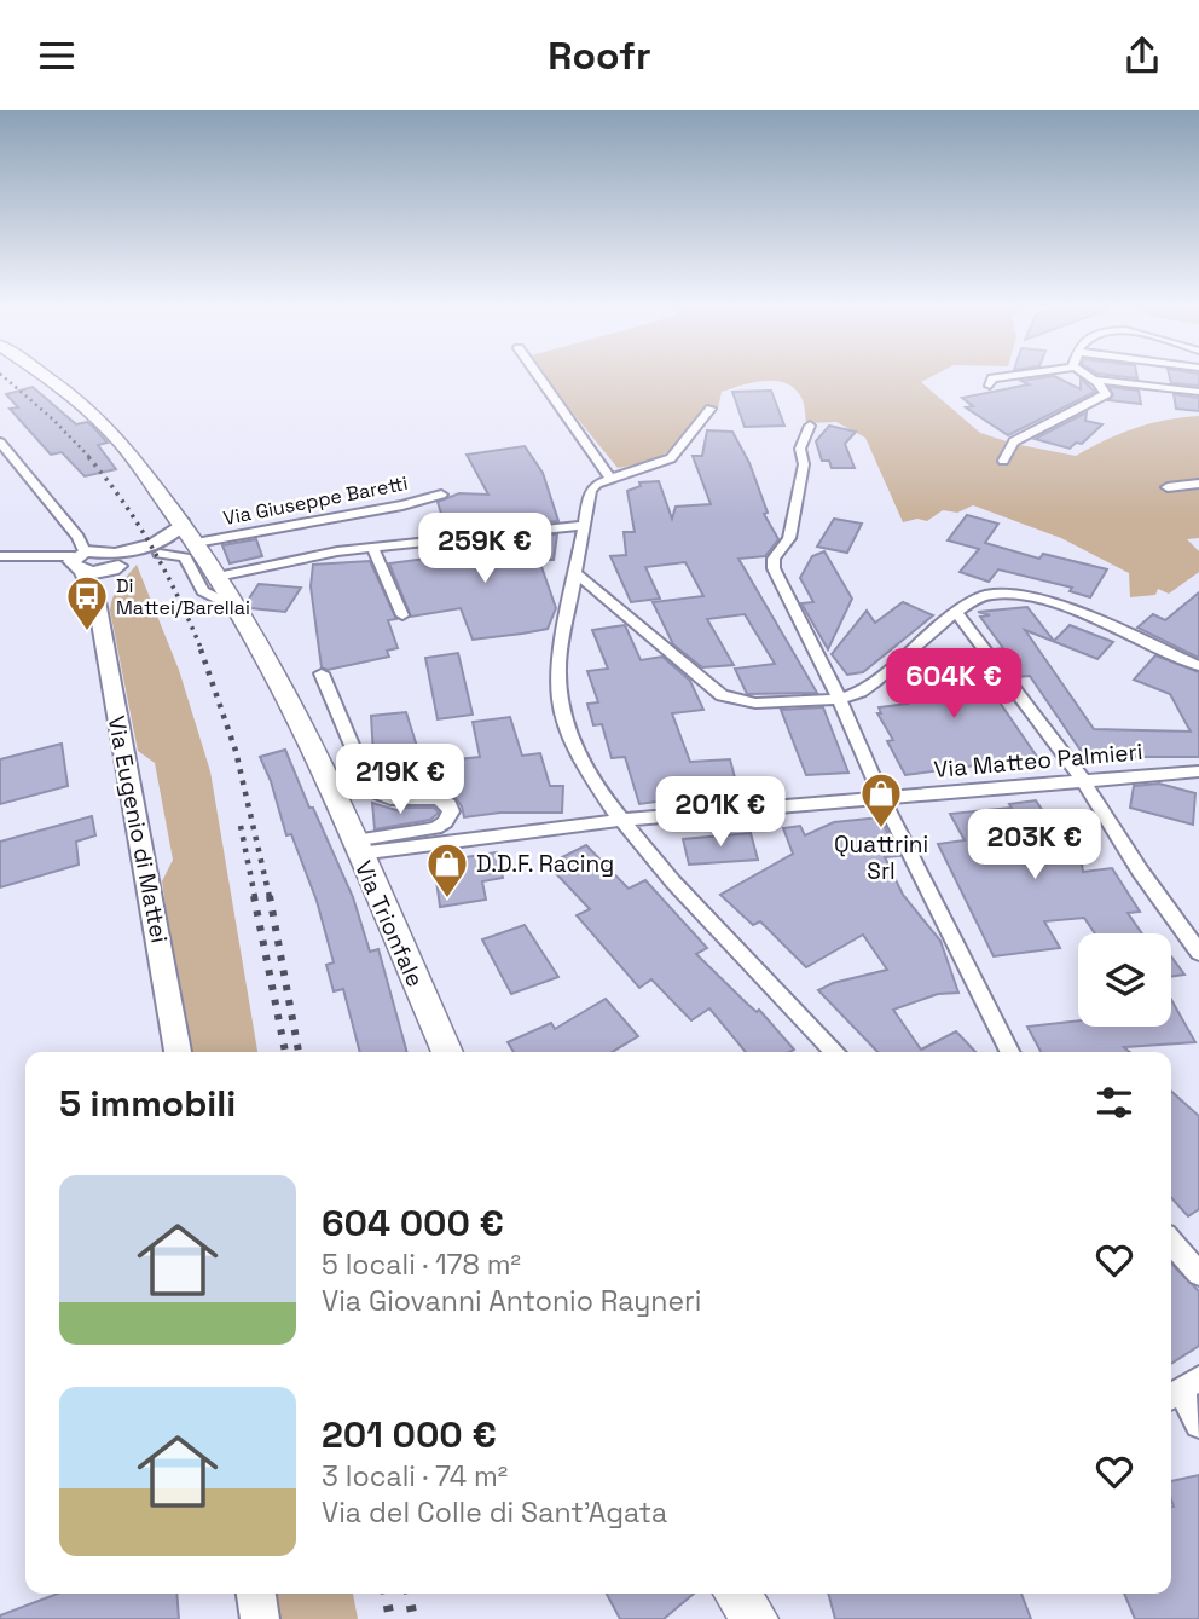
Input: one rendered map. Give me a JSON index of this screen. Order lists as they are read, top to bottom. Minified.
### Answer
{"streets":{"main road":["Via Trionfale"],"street":["Via Giuseppe Baretti","Via Matteo Palmieri","Via Eugenio di Mattei"]},"crossings":[["Via Giuseppe Baretti","Via Trionfale"],["Via Matteo Palmieri","Via Trionfale"]],"places":{"bus stop":["Di Mattei/Barellai"],"shop":["Quattrini Srl","D.D.F. Racing"]},"page":{"header":"Roofr","price":["259K €","604K €","219K €","201K €","203K €"],"heading":"5 immobili","list":[{"name":"604 000 €","note":"5 locali · 178 m² · Via Giovanni Antonio Rayneri"},{"name":"201 000 €","note":"3 locali · 74 m² · Via del Colle di Sant'Agata"}]}}
